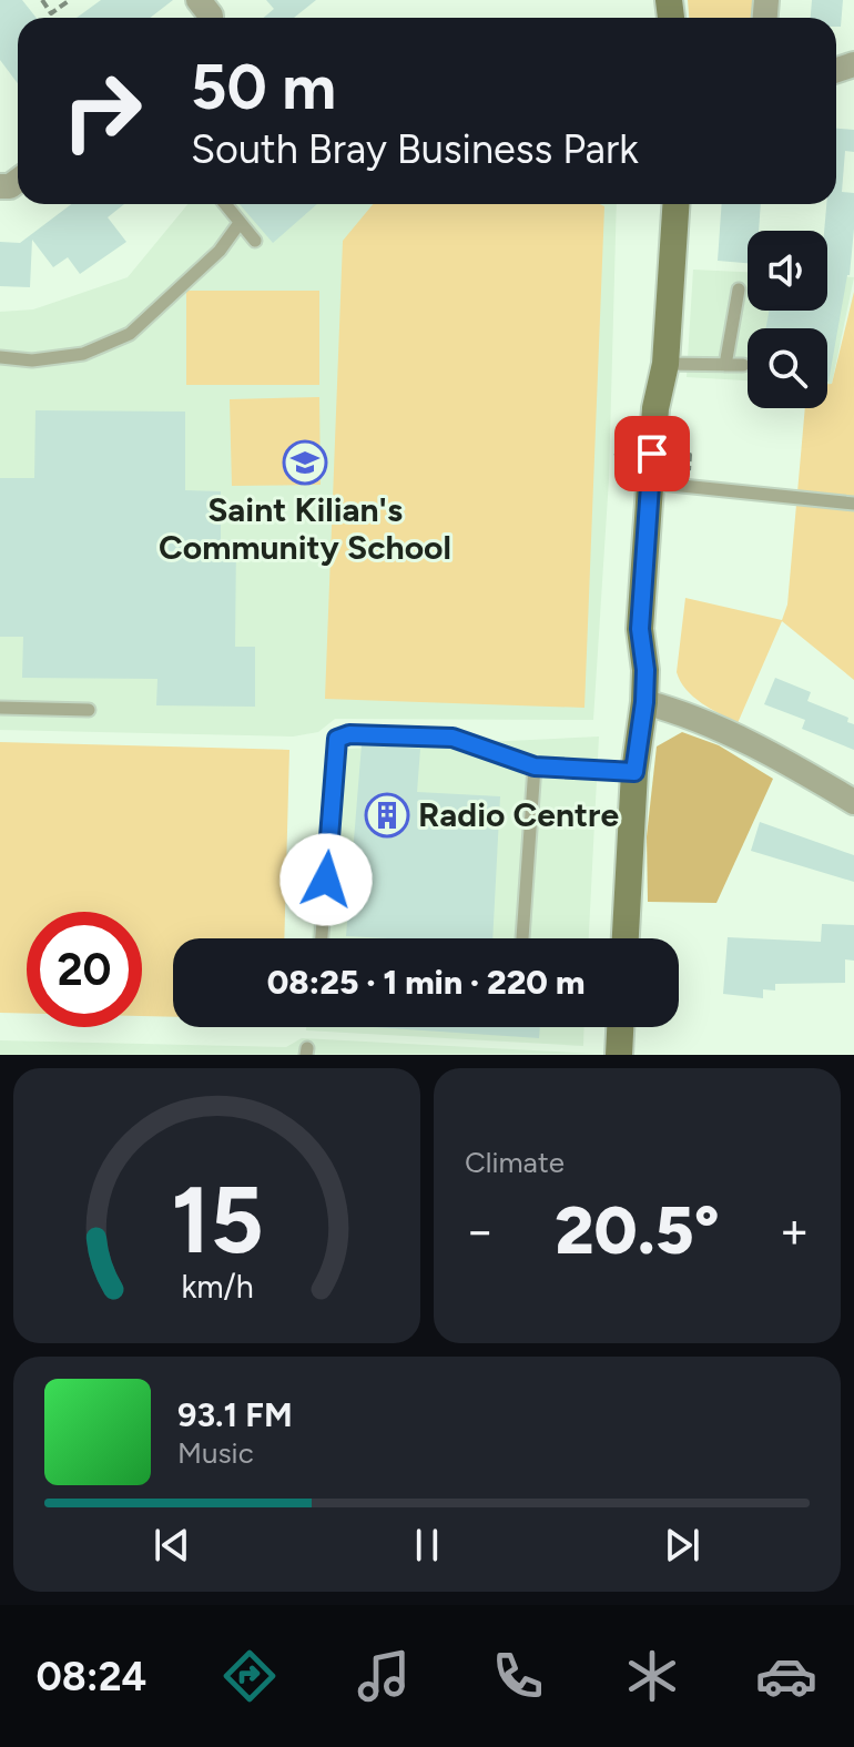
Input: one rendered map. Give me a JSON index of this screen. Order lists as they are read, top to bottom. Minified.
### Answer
{"places":{"school or university":["Saint Kilian's Community School"],"building":["Radio Centre"]},"page":{"turn":["50 m","South Bray Business Park"],"limit":"20","trip":"08:25 · 1 min · 220 m","tile":"Climate","heat":["−","20.5°","+"],"song":["93.1 FM","Music"],"tabs":"08:24","gauge":["15","km/h"]}}
